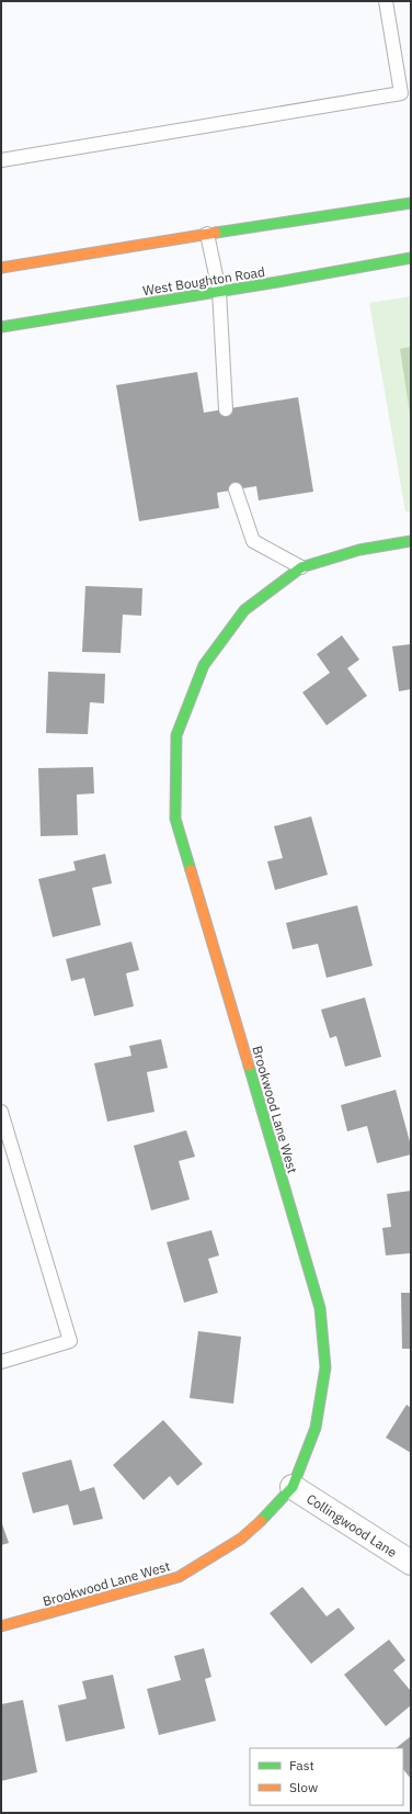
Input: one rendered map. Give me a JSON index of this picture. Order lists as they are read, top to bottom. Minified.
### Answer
{"streets":{"street":["West Boughton Road","Brookwood Lane West","Collingwood Lane"]},"crossings":[["Brookwood Lane West","Collingwood Lane"]],"legend":["Fast","Slow"]}
